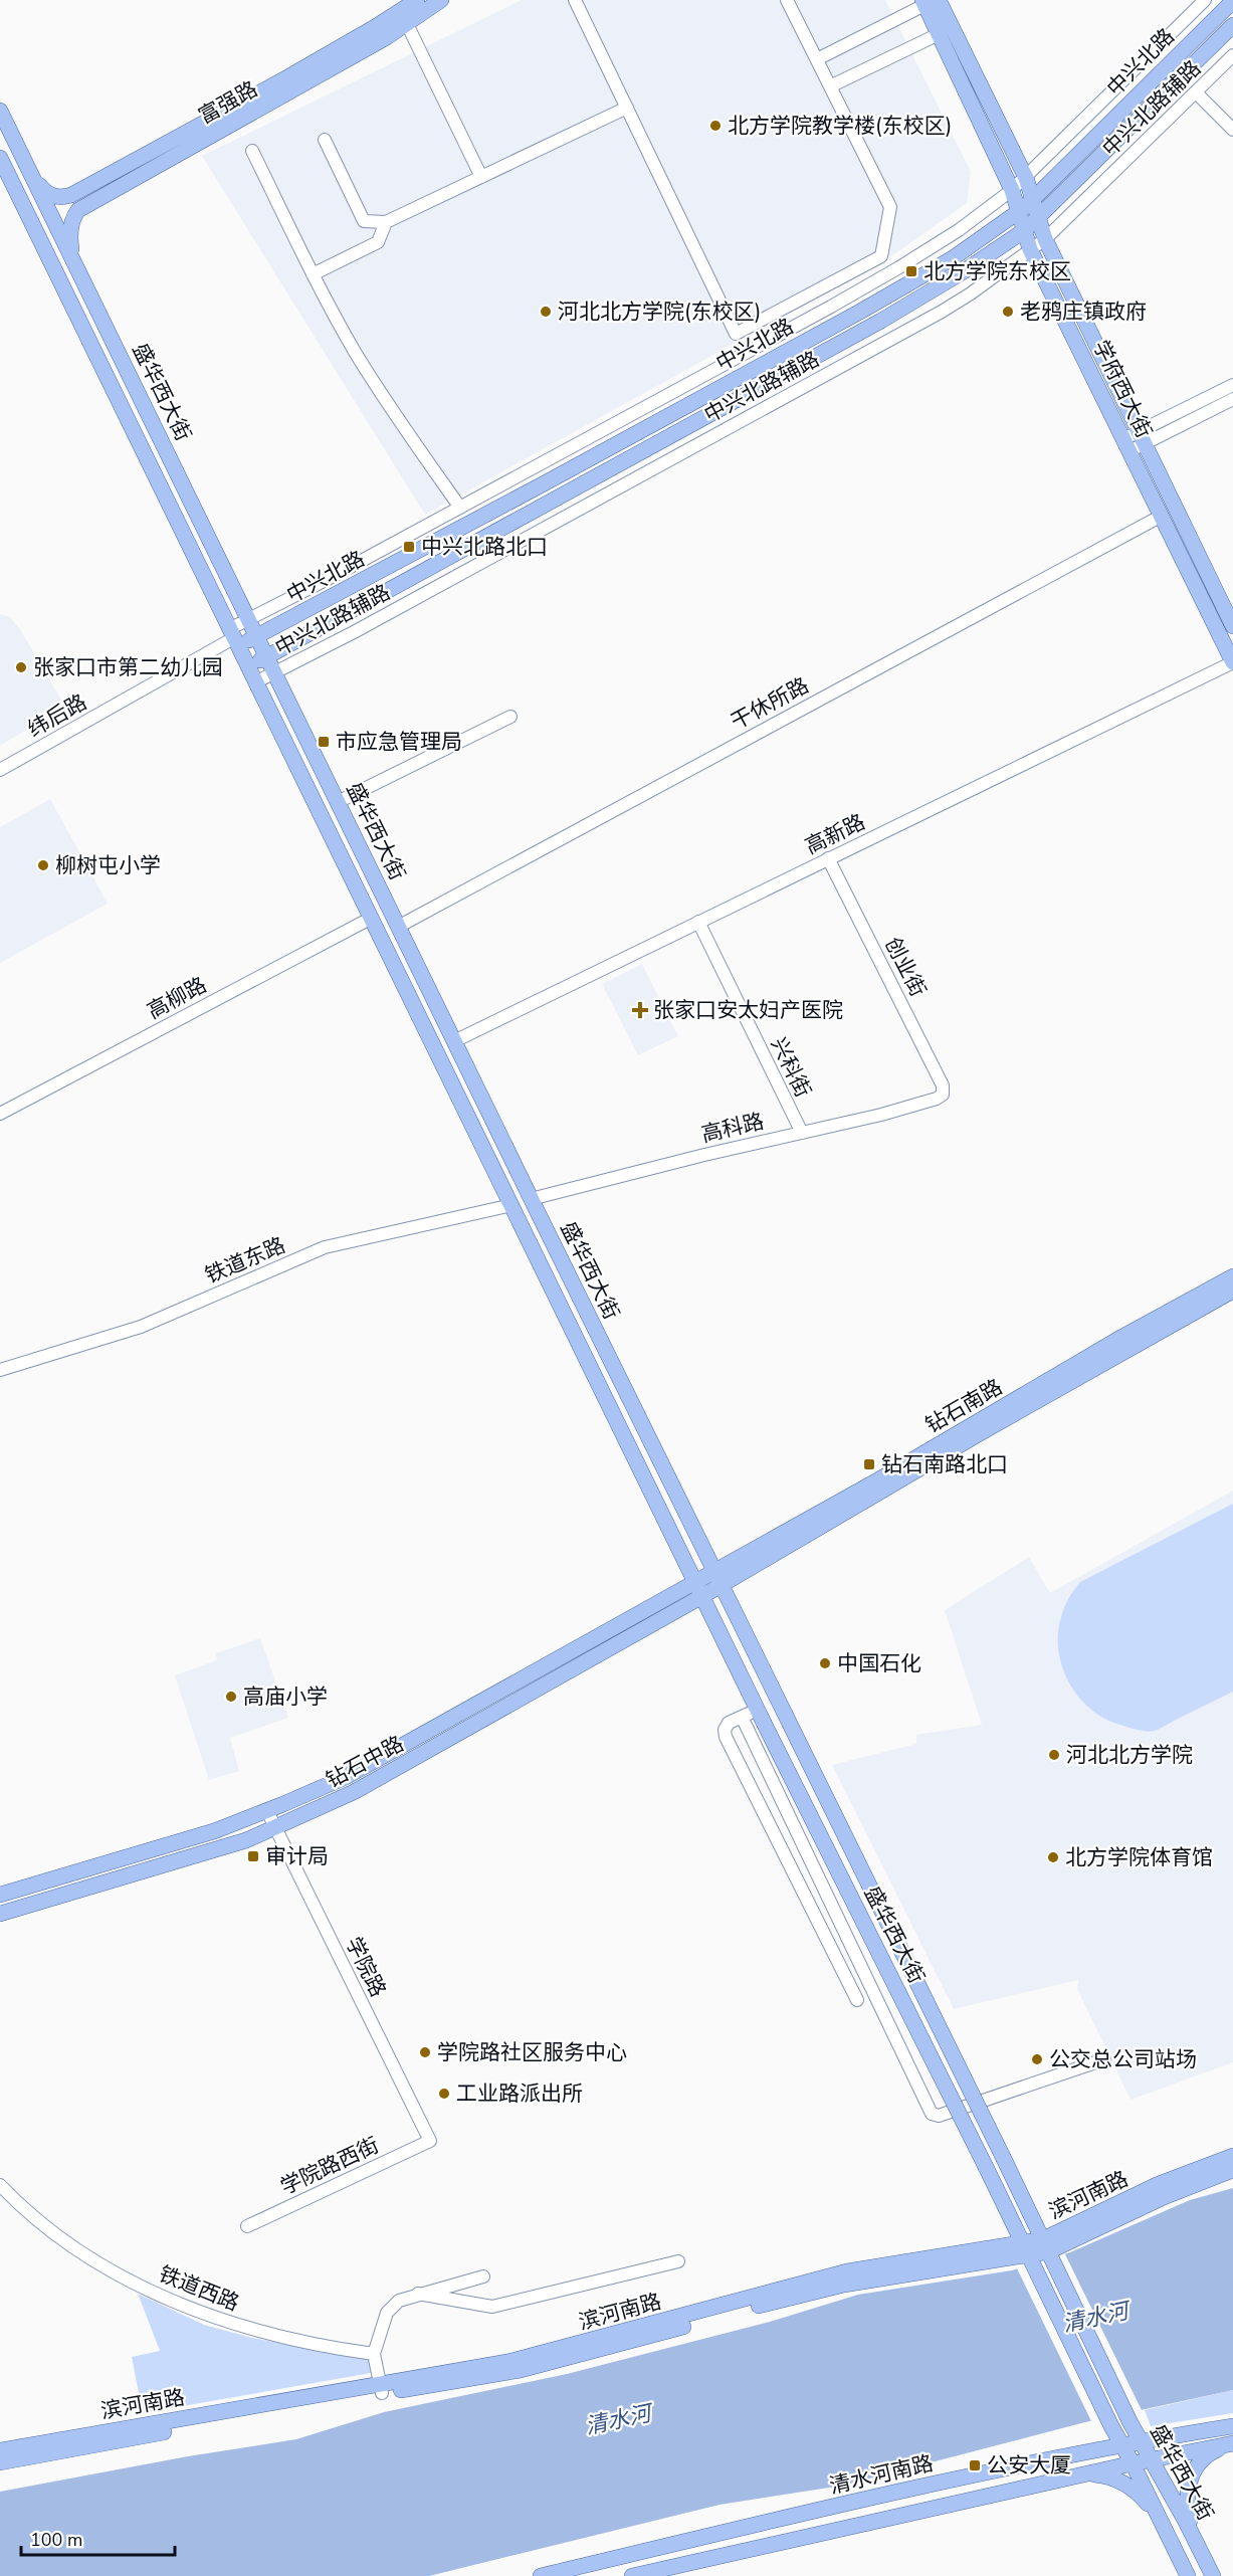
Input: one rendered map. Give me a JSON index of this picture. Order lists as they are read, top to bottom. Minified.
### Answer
{"streets":{"main road":["中兴北路","富强路","学府西大街","盛华西大街","钻石南路","钻石中路","滨河南路","清水河南路"],"street":["中兴北路辅路","干休所路","纬后路","高新路","创业街","高柳路","兴科街","高科路","铁道东路","学院路","学院路西街","铁道西路"]},"crossings":[["中兴北路","中兴北路辅路"],["中兴北路","学府西大街"],["中兴北路","盛华西大街"],["中兴北路","纬后路"],["富强路","盛华西大街"],["中兴北路辅路","学府西大街"],["中兴北路辅路","盛华西大街"],["中兴北路辅路","纬后路"],["学府西大街","干休所路"],["学府西大街","高新路"],["盛华西大街","干休所路"],["盛华西大街","纬后路"],["盛华西大街","高新路"],["盛华西大街","高柳路"],["盛华西大街","高科路"],["盛华西大街","铁道东路"],["盛华西大街","钻石南路"],["盛华西大街","钻石中路"],["盛华西大街","滨河南路"],["盛华西大街","清水河南路"],["高新路","创业街"],["高新路","兴科街"],["创业街","高科路"],["兴科街","高科路"],["钻石南路","钻石中路"],["钻石中路","学院路"],["学院路","学院路西街"]],"water":["清水河"],"places":{"other":["北方学院教学楼(东校区)","河北北方学院(东校区)","老鸦庄镇政府","张家口市第二幼儿园","柳树屯小学","中国石化","高庙小学","河北北方学院","北方学院体育馆","学院路社区服务中心","公交总公司站场","工业路派出所"],"transit":["北方学院东校区","中兴北路北口","市应急管理局","钻石南路北口","审计局","公安大厦"],"health":["张家口安太妇产医院"]},"scale_bar":"100 m"}
